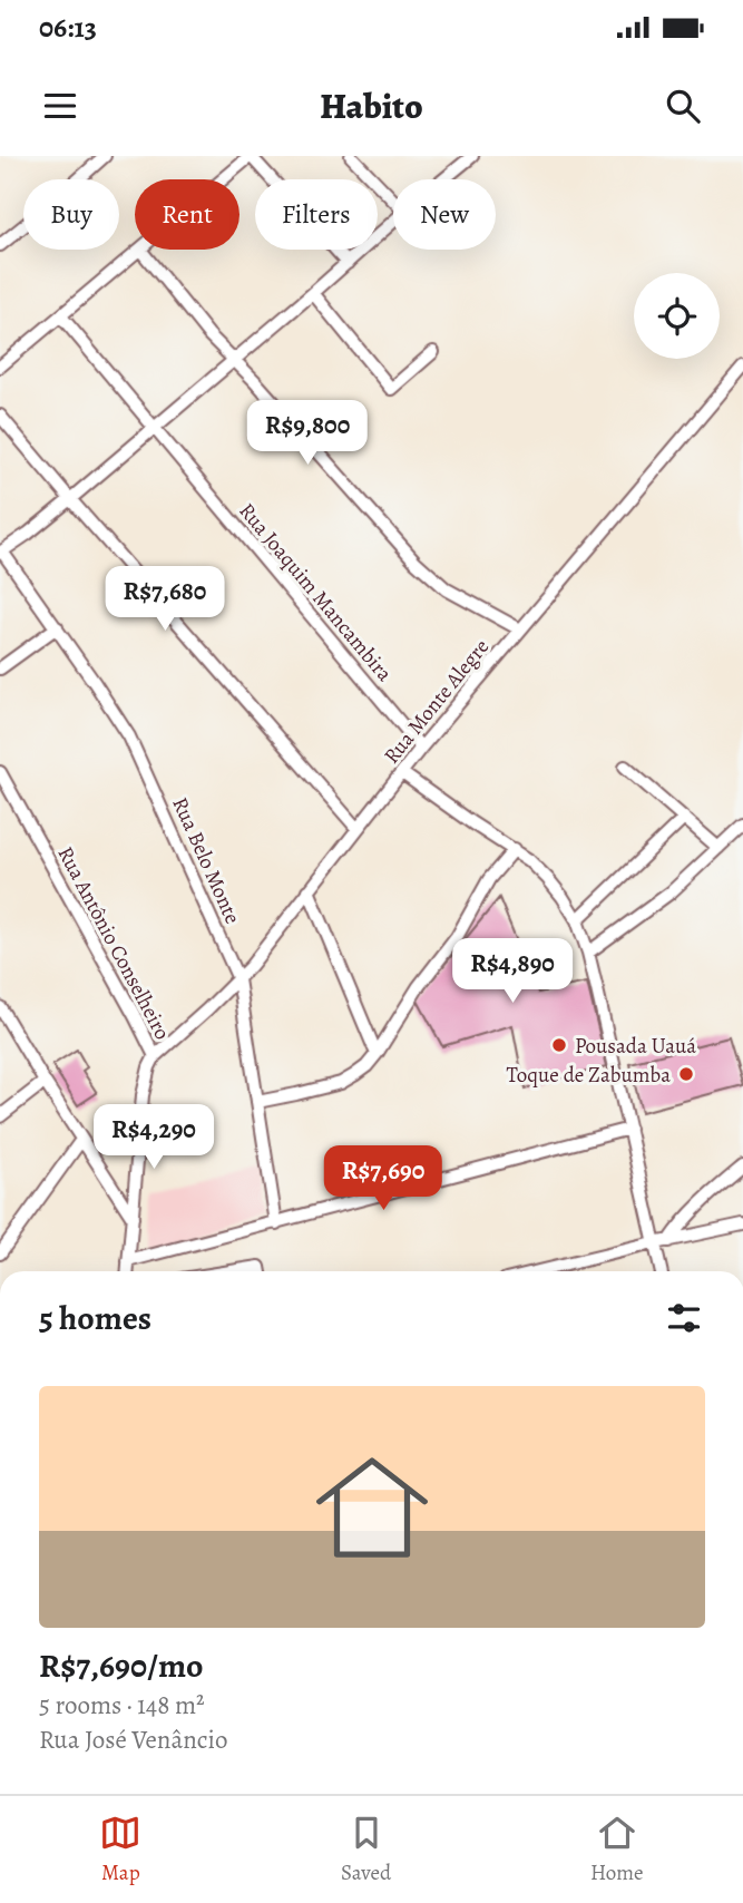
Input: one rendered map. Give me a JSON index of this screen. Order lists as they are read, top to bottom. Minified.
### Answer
{"streets":{"street":["Rua Joaquim Mancambira","Rua Monte Alegre","Rua Belo Monte","Rua Antônio Conselheiro"]},"crossings":[["Rua Joaquim Mancambira","Rua Monte Alegre"],["Rua Monte Alegre","Rua Belo Monte"],["Rua Monte Alegre","Rua Antônio Conselheiro"]],"places":["Pousada Uauá","Toque de Zabumba"],"page":{"status":"06:13","header":"Habito","chip":["Buy","Rent","Filters","New"],"price":["R$9,800","R$7,680","R$4,890","R$4,290","R$7,690"],"heading":"5 homes","list":[{"name":"R$7,690/mo","note":"5 rooms · 148 m² · Rua José Venâncio"}],"tabs":["Map","Saved","Home"]}}
